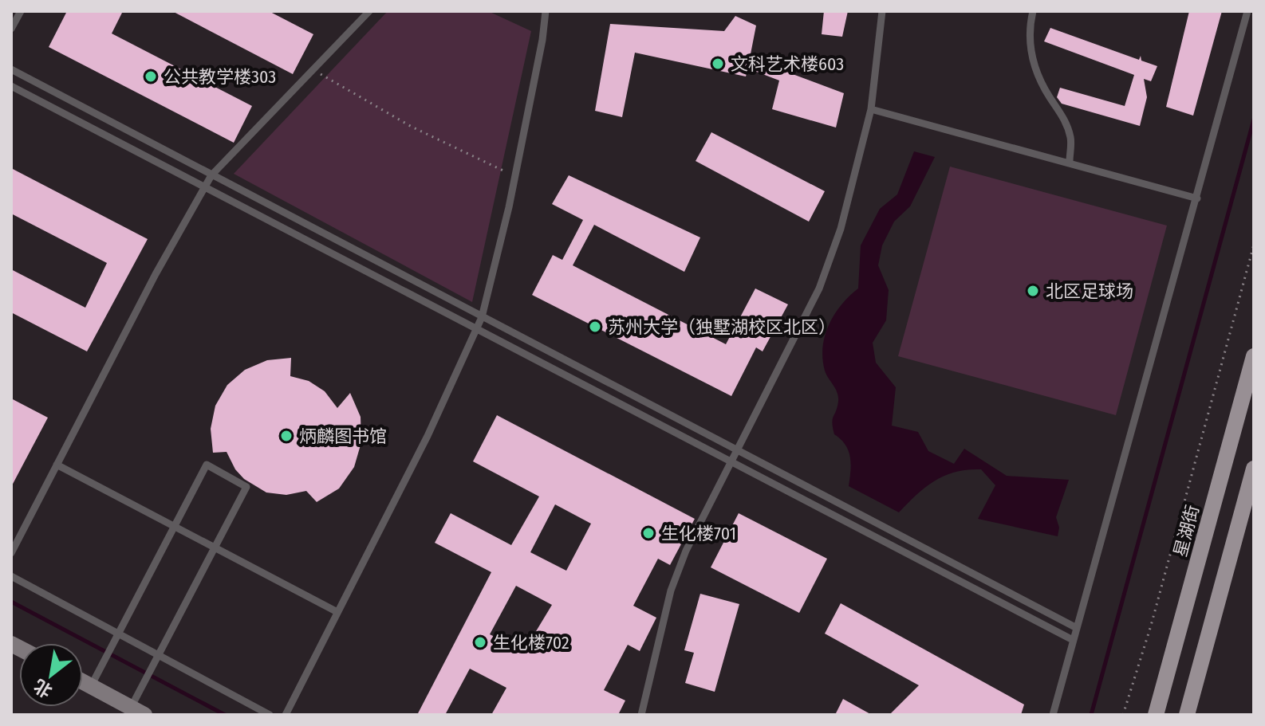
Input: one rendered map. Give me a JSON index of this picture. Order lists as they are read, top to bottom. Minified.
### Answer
{"streets":{"main road":["星湖街"]},"places":["文科艺术楼603","公共教学楼303","北区足球场","苏州大学（独墅湖校区北区）","炳麟图书馆","生化楼701","生化楼702"],"north":"bottom left"}
